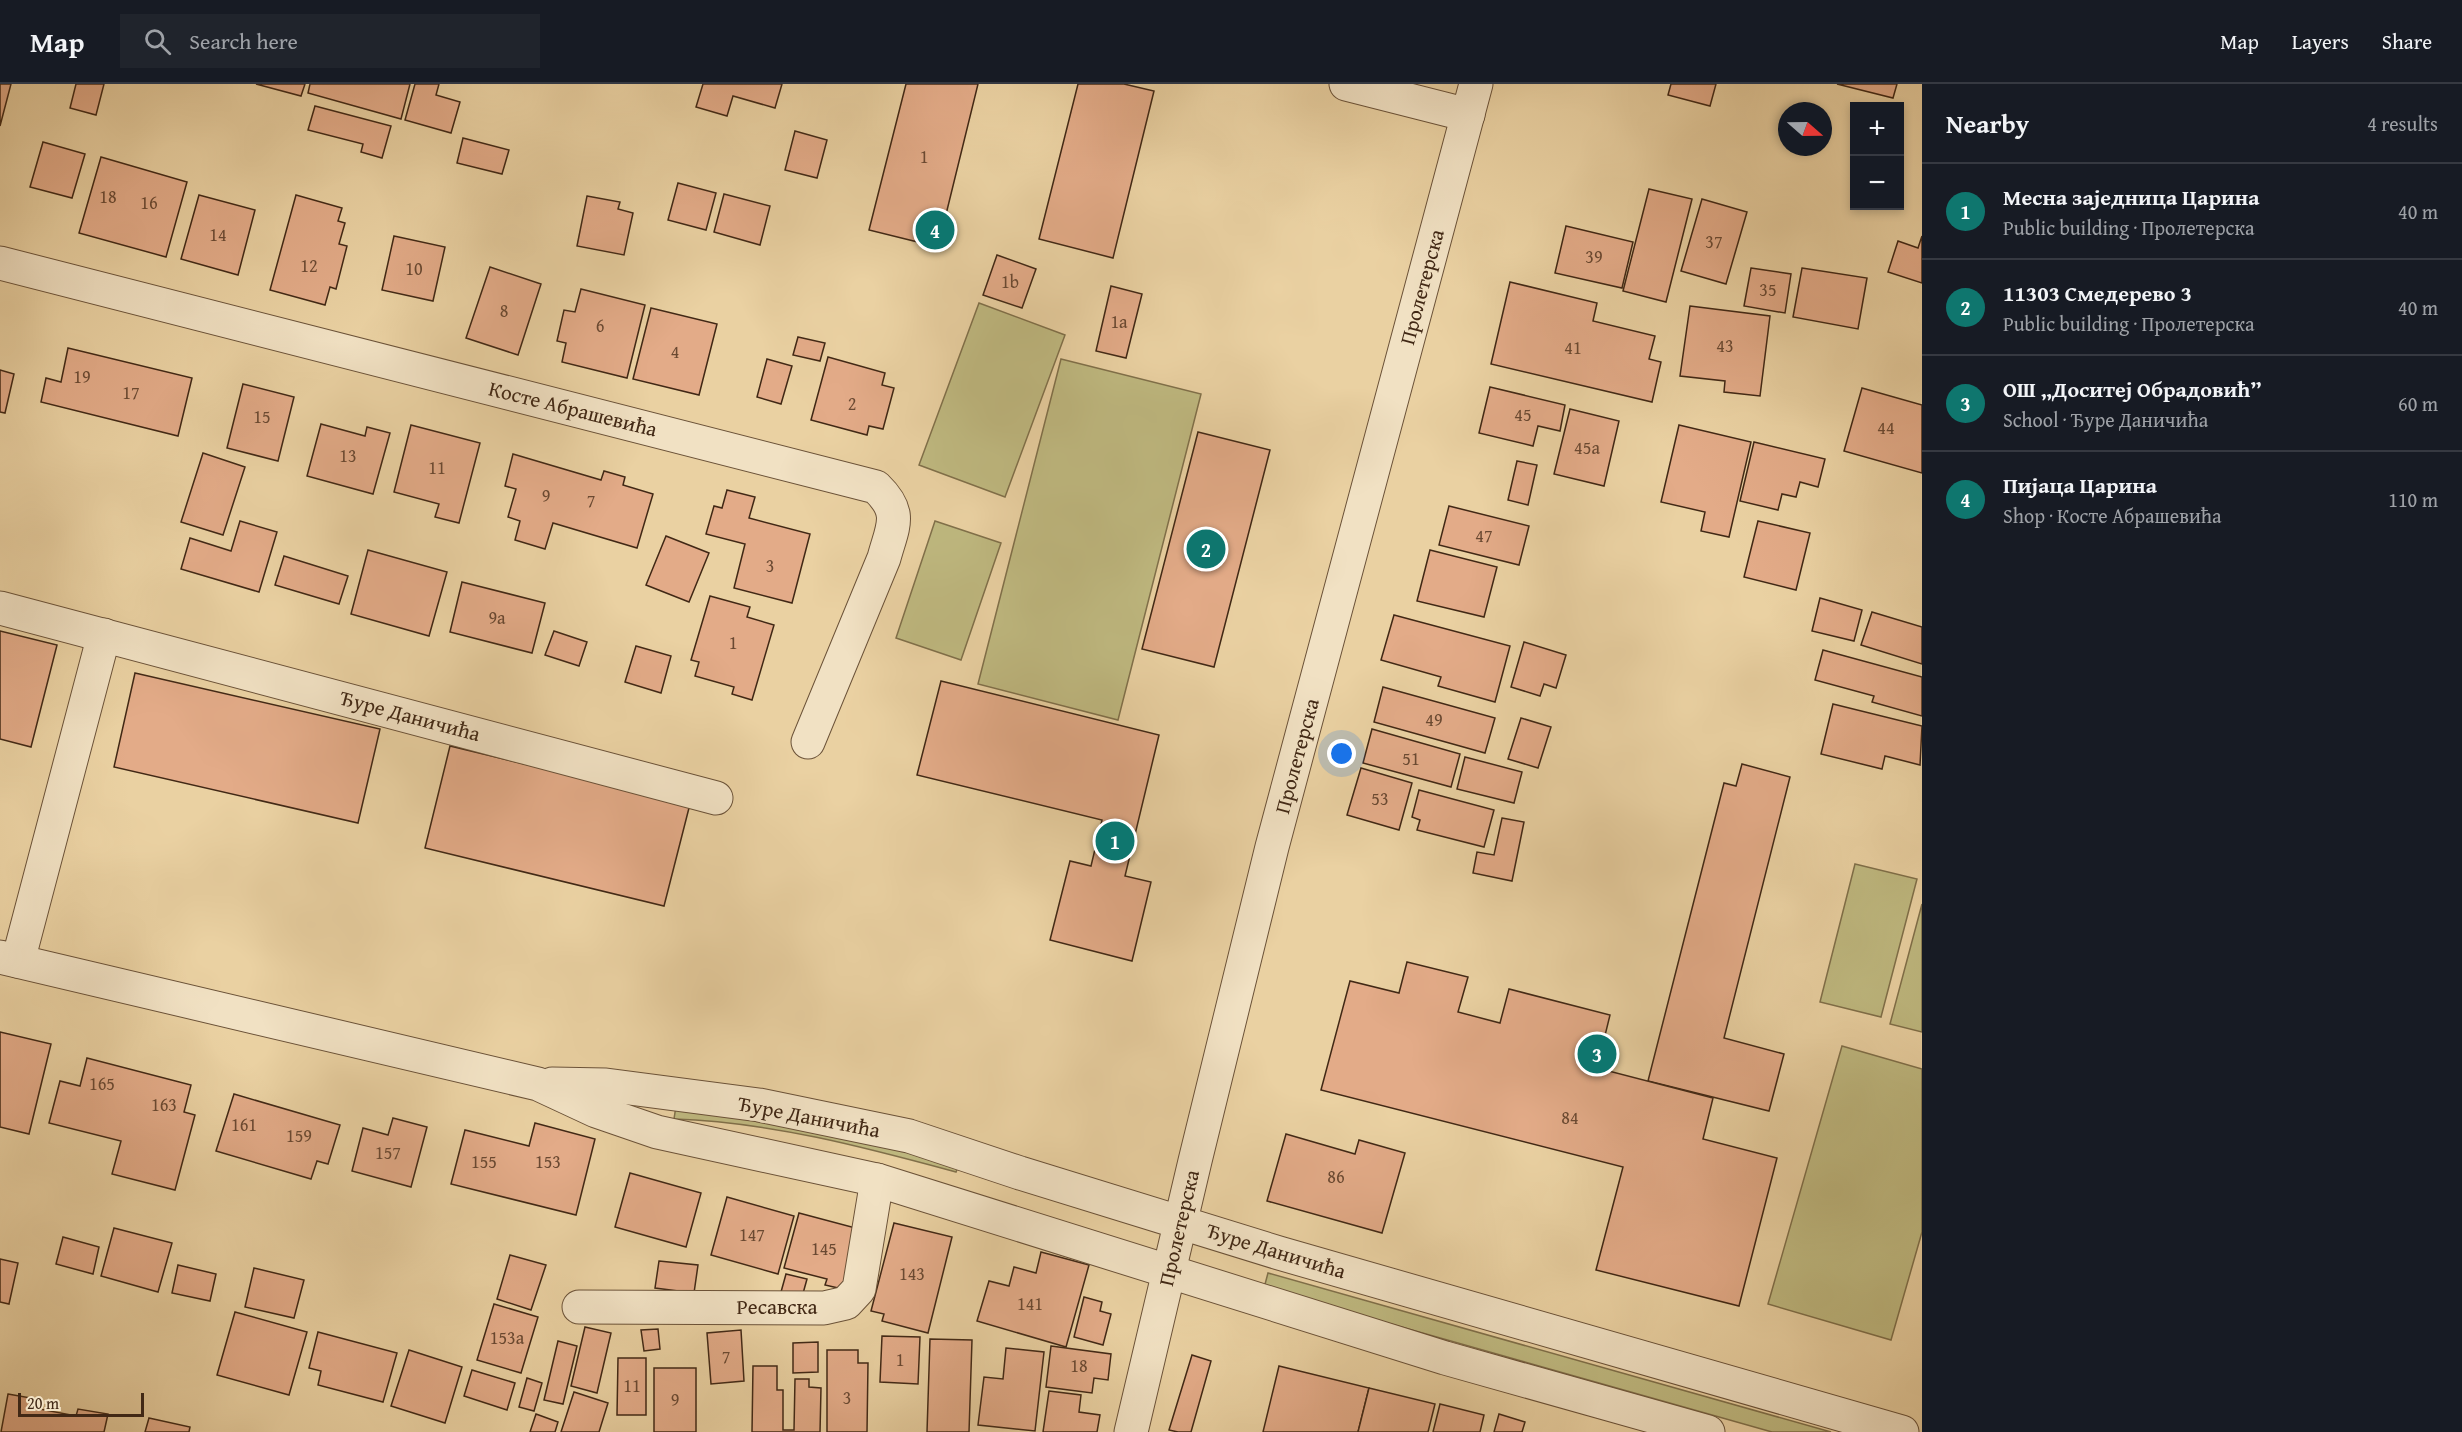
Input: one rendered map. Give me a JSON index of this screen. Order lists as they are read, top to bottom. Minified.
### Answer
{"streets":{"street":["Пролетерска","Косте Абрашевића","Ђуре Даничића","Ресавска"]},"crossings":[["Пролетерска","Ђуре Даничића"],["Ђуре Даничића","Ресавска"]],"house_numbers":["1","18","16","14","37","39","12","10","1b","35","8","1a","6","43","41","4","19","17","2","45","15","44","45a","13","11","9","7","47","3","9a","1","49","51","53","165","163","84","161","159","157","155","153","86","147","145","143","141","153a","7","1","18","11","3","9"],"scale_bar":"20 m","north":"right","page":{"header":"Map","search":"Search here","nav":["Map","Layers","Share"],"heading":["Nearby","4 results"],"map_buttons":["+","−"],"list":[{"mark":"1","name":"Месна заједница Царина","note":"Public building · Пролетерска","value":"40 m"},{"mark":"2","name":"11303 Смедерево 3","note":"Public building · Пролетерска","value":"40 m"},{"mark":"3","name":"ОШ „Доситеј Обрадовић”","note":"School · Ђуре Даничића","value":"60 m"},{"mark":"4","name":"Пијаца Царина","note":"Shop · Косте Абрашевића","value":"110 m"}],"pins":["4","2","1","3"],"scale":"20 m"}}
